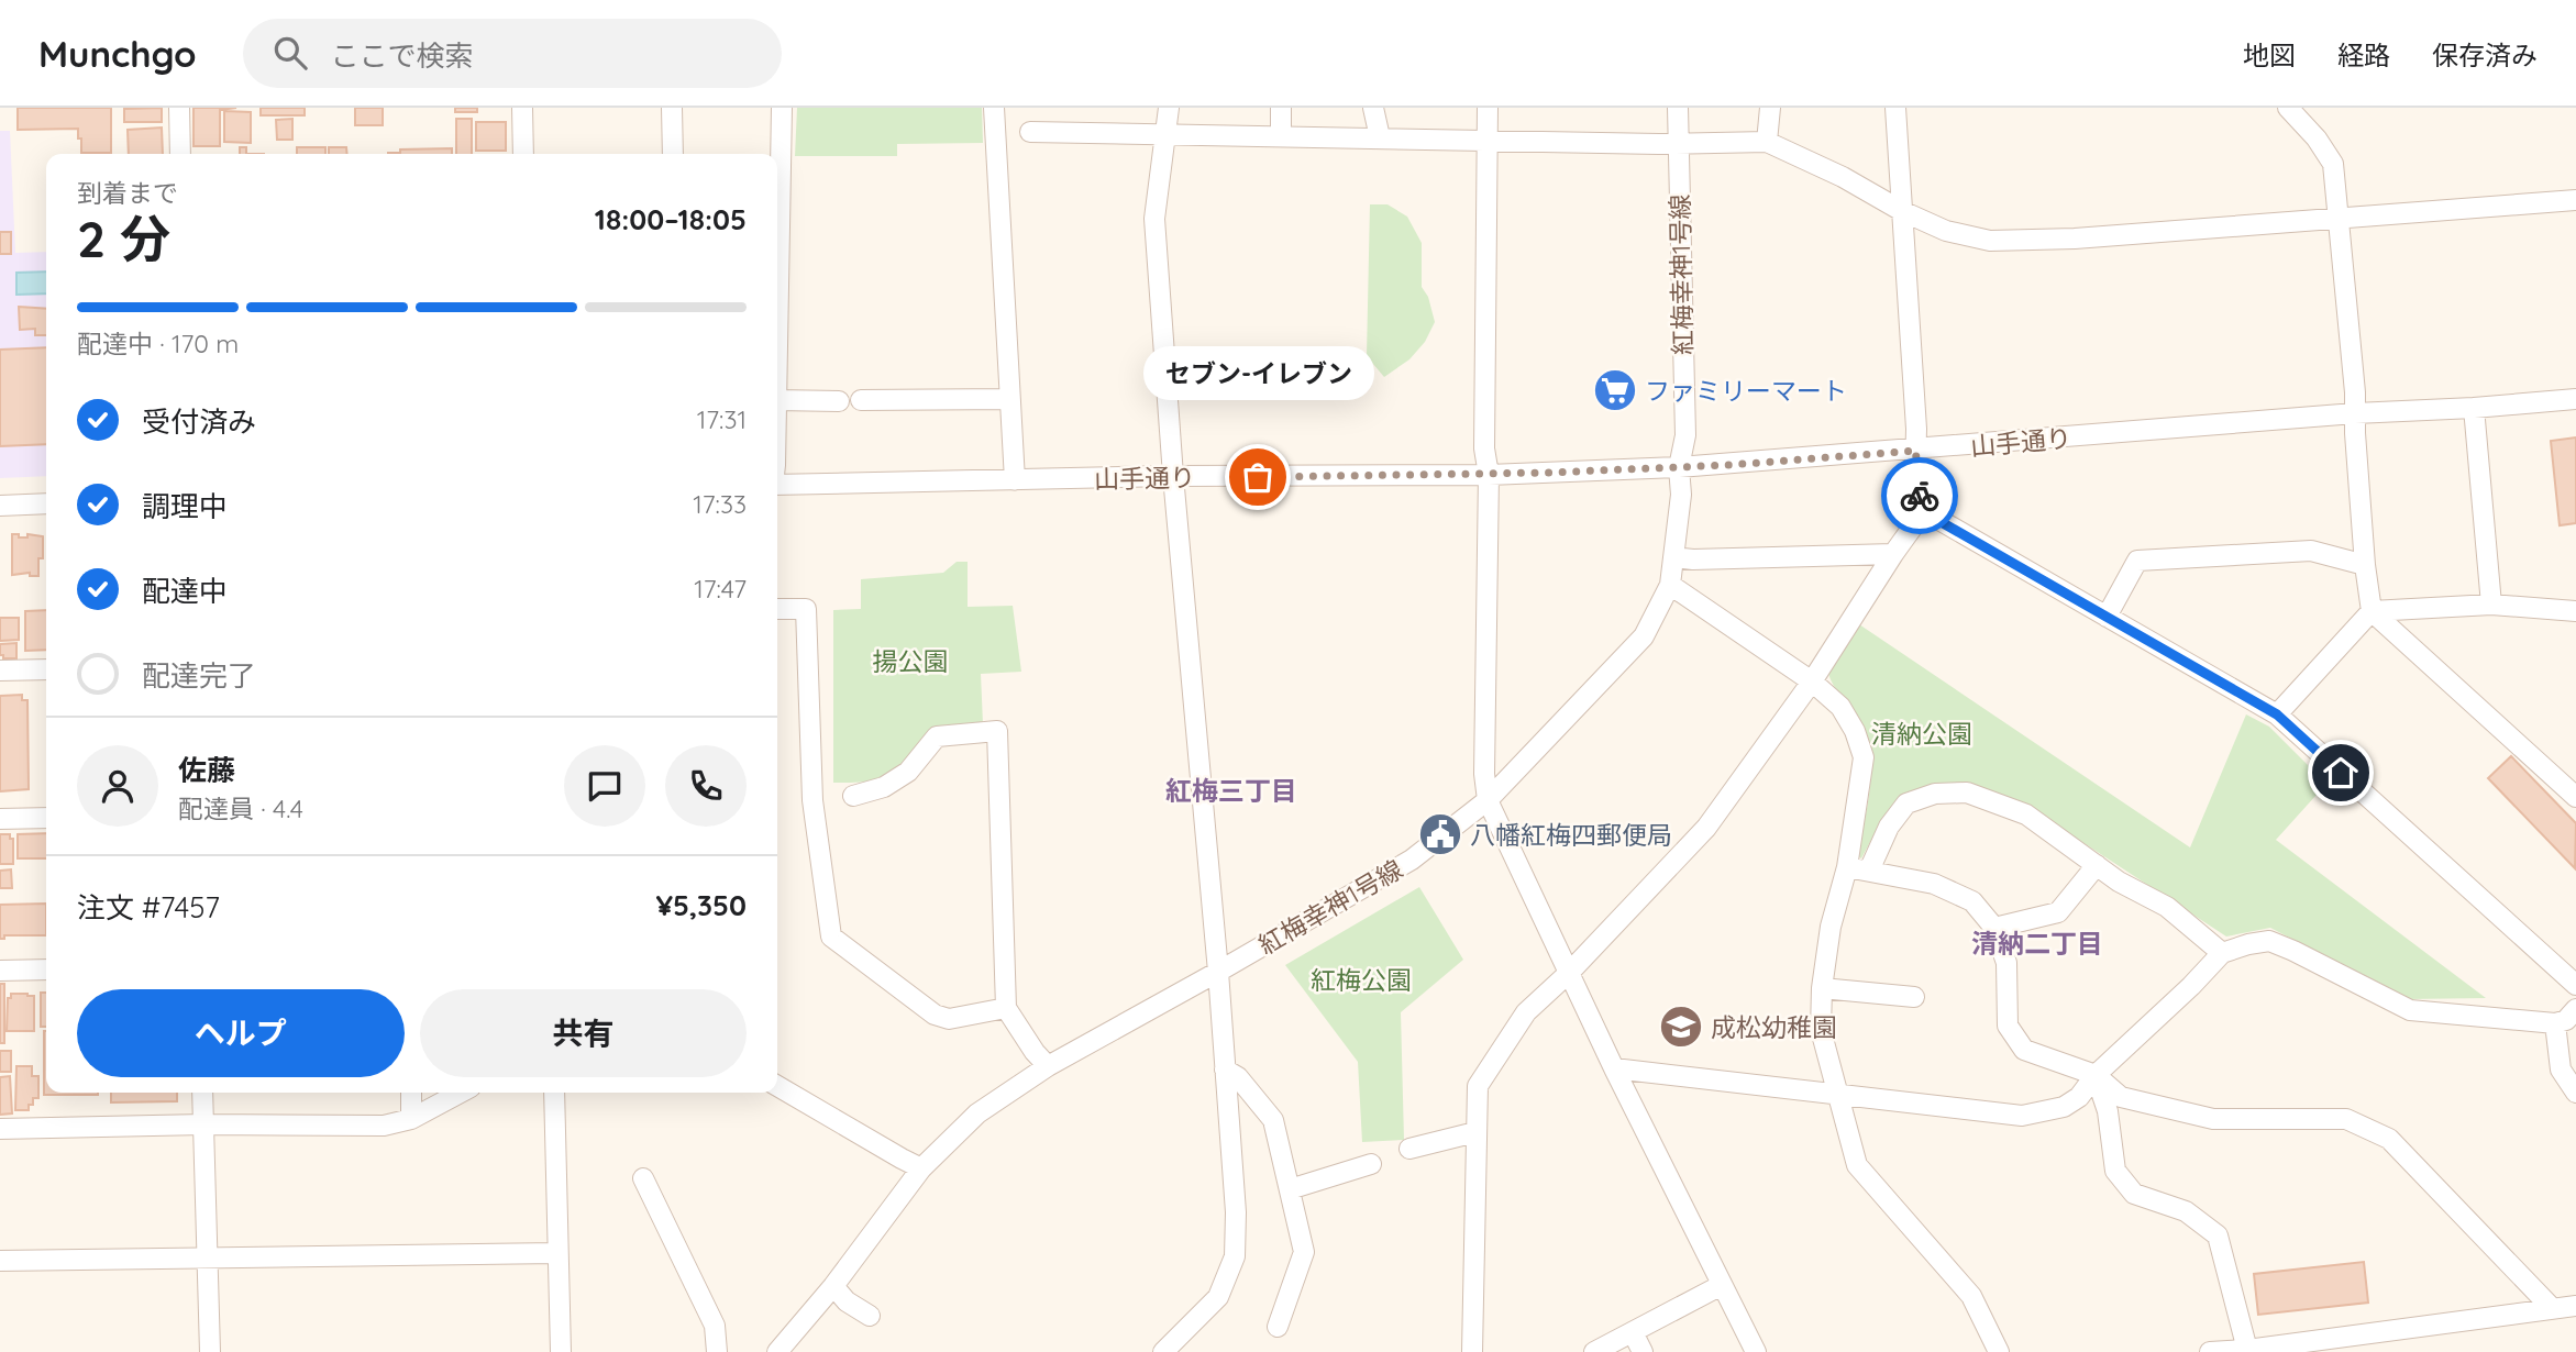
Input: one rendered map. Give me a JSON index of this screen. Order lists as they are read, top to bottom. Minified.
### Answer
{"streets":{"street":["紅梅幸神1号線","山手通り"]},"crossings":[["紅梅幸神1号線","山手通り"]],"districts":["紅梅三丁目","清納二丁目"],"parks":["揚公園","清納公園","紅梅公園"],"places":{"supermarket":["ファミリーマート"],"other":["セブン-イレブン"],"public building":["八幡紅梅四郵便局"],"school or university":["成松幼稚園"]},"page":{"header":"Munchgo","search":"ここで検索","nav":["地図","経路","保存済み"],"heading":["2 分","到着まで","18:00–18:05"],"panel":["佐藤","配達員 · 4.4","注文 #7457","¥5,350"],"bar":"配達中 · 170 m","bubble":"セブン-イレブン","list":[["受付済み","17:31"],["調理中","17:33"],["配達中","17:47"],"配達完了"],"buttons":["ヘルプ","共有"]}}
